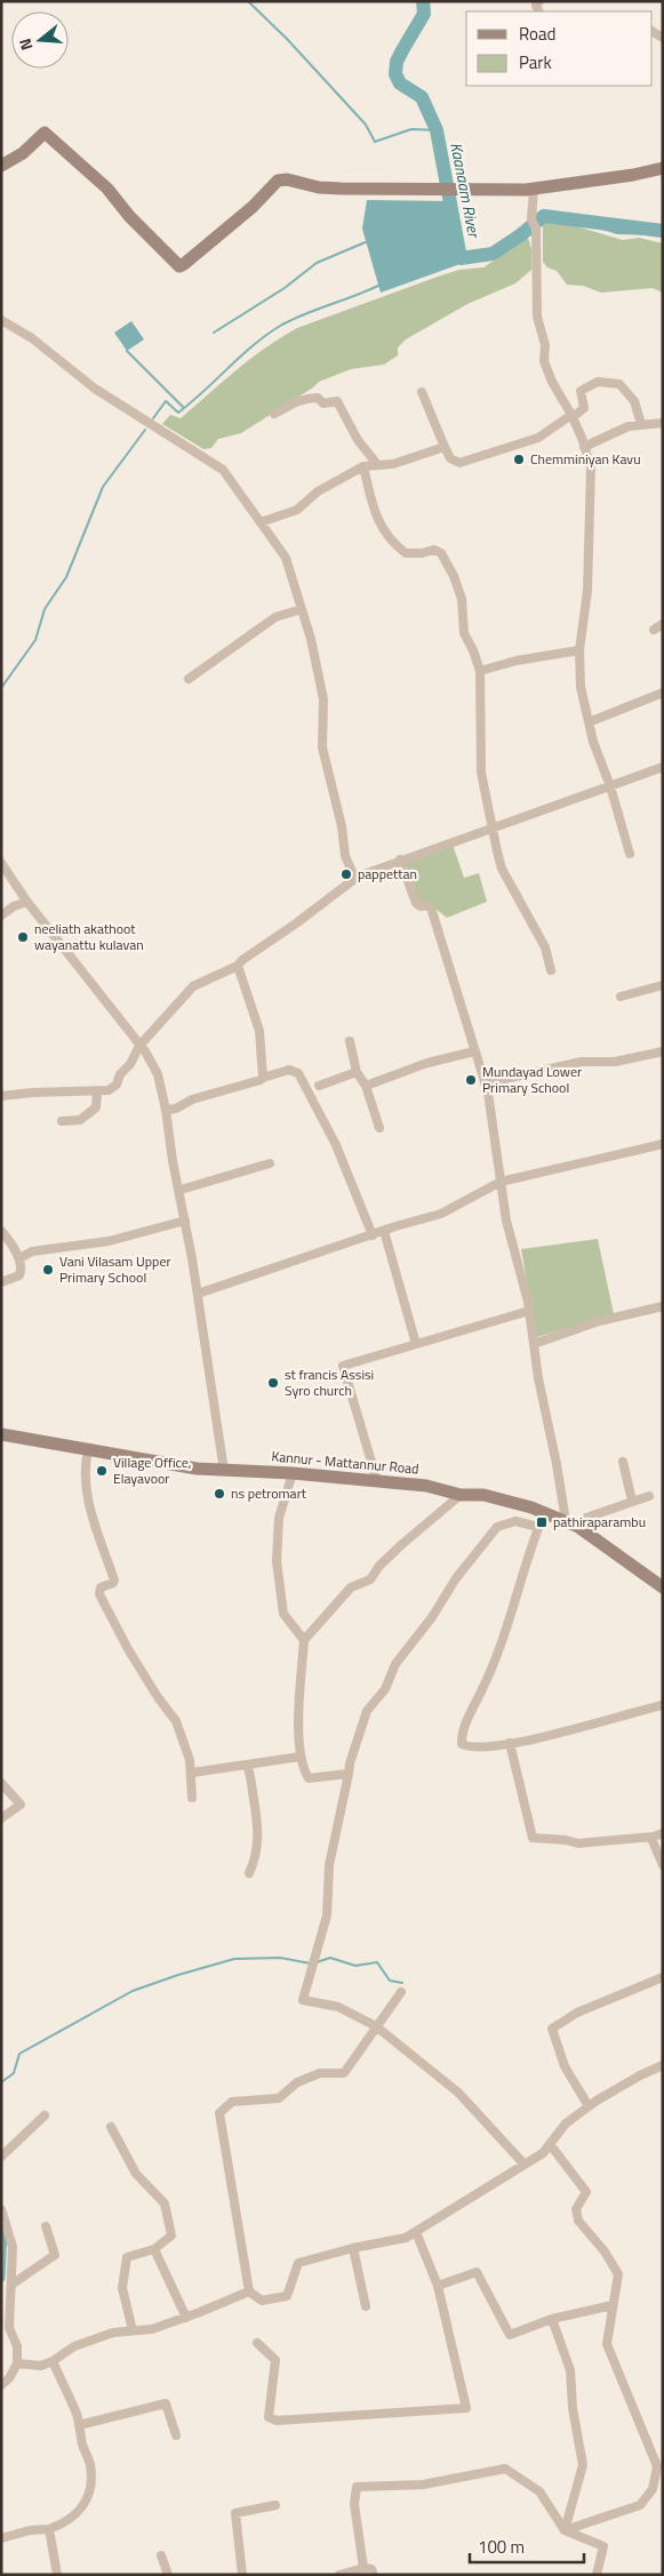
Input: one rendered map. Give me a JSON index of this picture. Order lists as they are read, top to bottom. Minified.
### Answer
{"streets":{"main road":["Kannur - Mattannur Road"]},"water":["Kaanaam River"],"places":{"other":["Chemminiyan Kavu","pappettan","neeliath akathoot wayanattu kulavan","Mundayad Lower Primary School","Vani Vilasam Upper Primary School","st francis Assisi Syro church","Village Office, Elayavoor","ns petromart"],"transit":["pathiraparambu"]},"legend":["Road","Park"],"scale_bar":"100 m","north":"left"}
